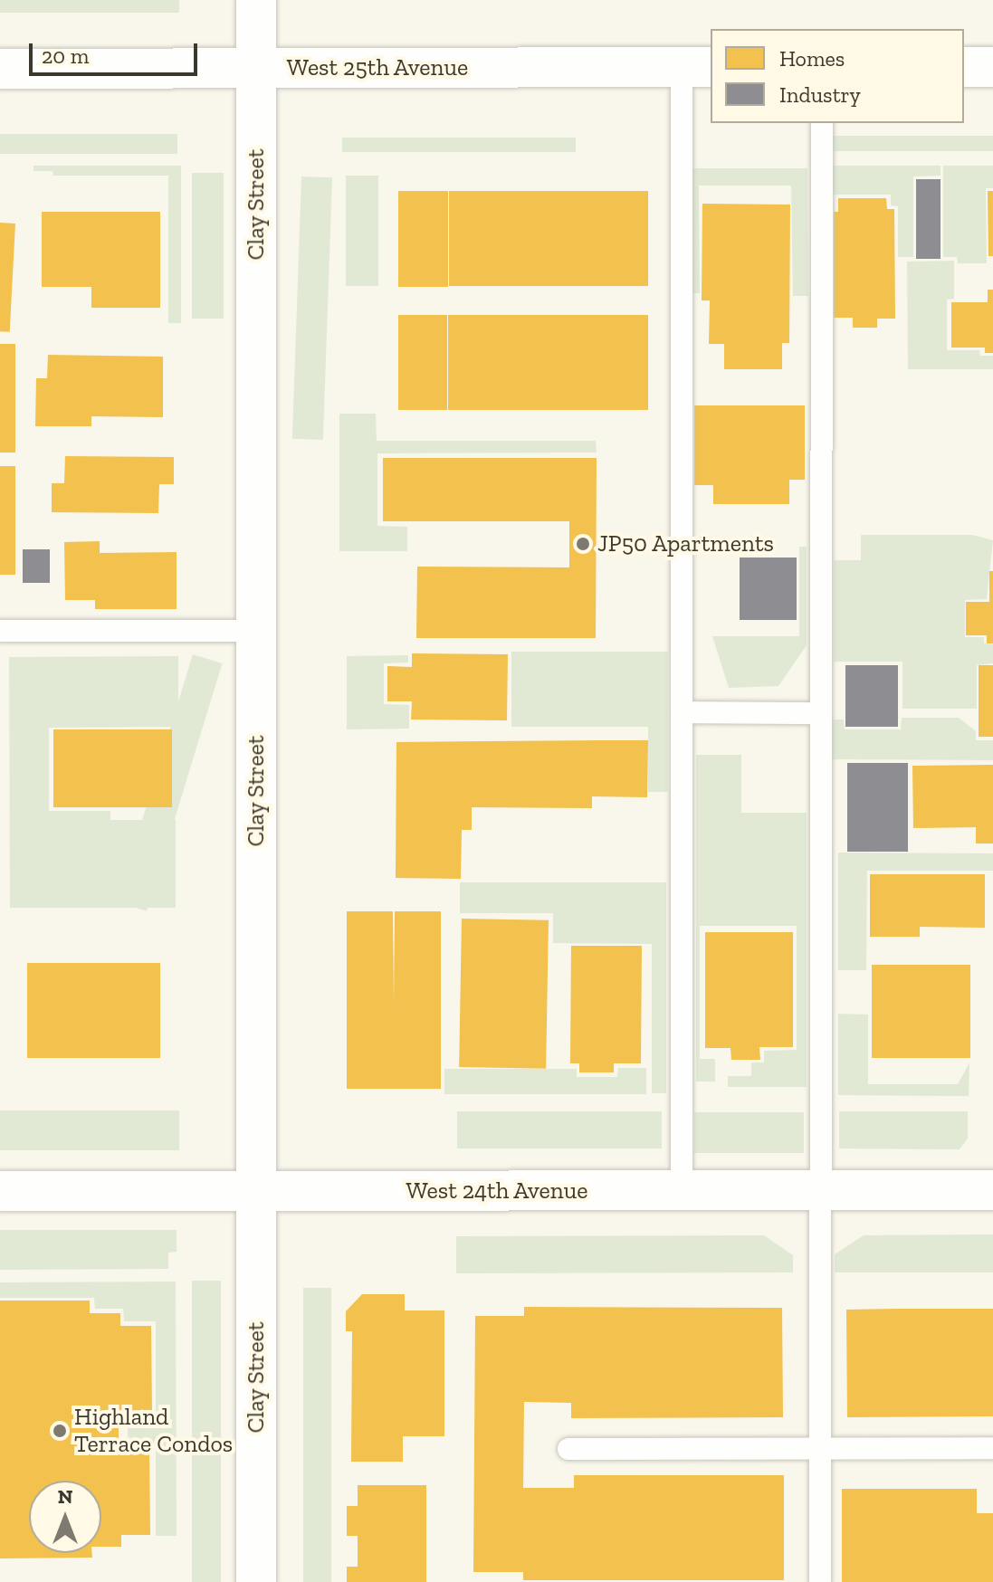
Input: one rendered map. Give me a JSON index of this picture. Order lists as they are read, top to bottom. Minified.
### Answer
{"streets":{"street":["West 25th Avenue","Clay Street","West 24th Avenue"]},"crossings":[["West 25th Avenue","Clay Street"],["Clay Street","West 24th Avenue"]],"places":["JP50 Apartments","Highland Terrace Condos"],"legend":["Homes","Industry"],"scale_bar":"20 m","north":"top"}
